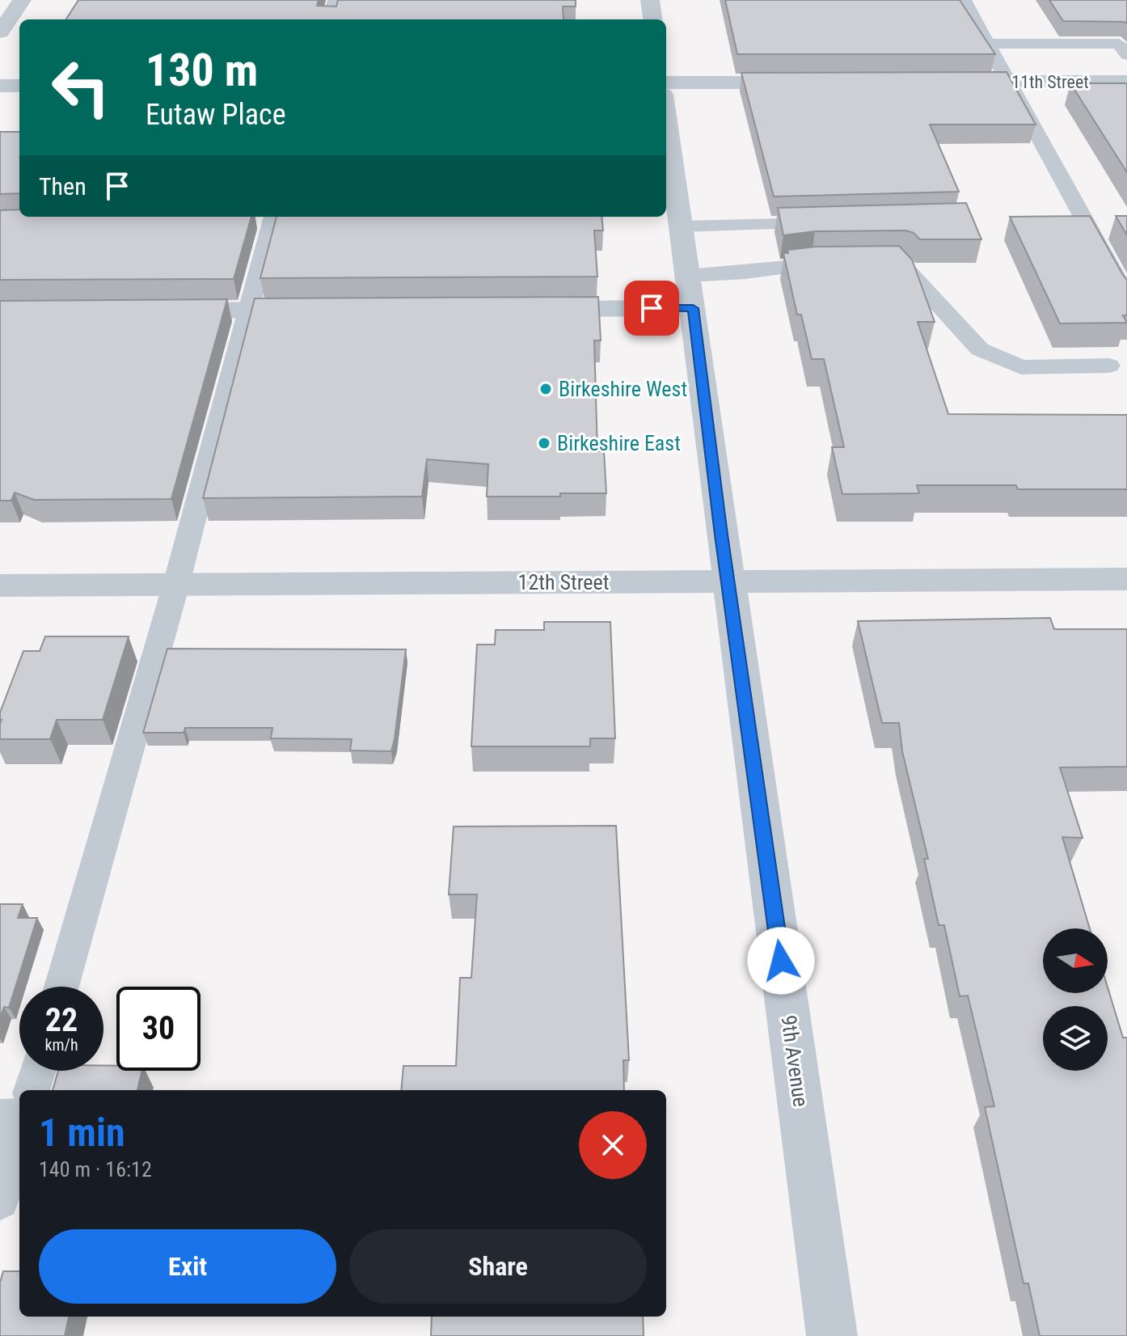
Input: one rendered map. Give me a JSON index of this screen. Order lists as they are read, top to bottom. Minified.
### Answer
{"streets":{"street":["11th Street","12th Street","9th Avenue"]},"crossings":[["12th Street","9th Avenue"]],"places":["Birkeshire West","Birkeshire East"],"north":"right","page":{"turn":["130 m","Eutaw Place"],"then":"Then","speed":"22 km/h","limit":"30","heading":["1 min","140 m · 16:12"],"buttons":["Exit","Share"]}}
